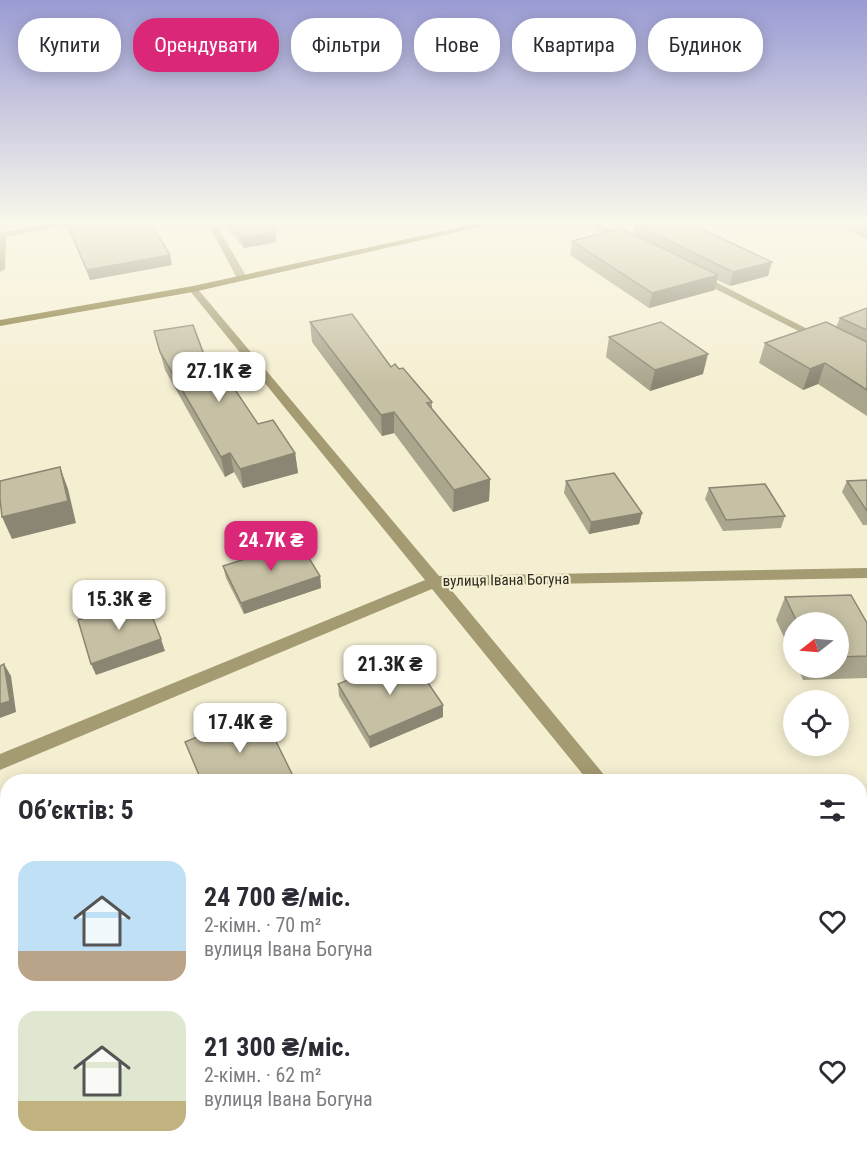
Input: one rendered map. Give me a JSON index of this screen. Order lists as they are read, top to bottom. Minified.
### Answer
{"streets":{"street":["вулиця Івана Богуна"]},"north":"left","page":{"chip":["Купити","Орендувати","Фільтри","Нове","Квартира","Будинок"],"price":["27.1K ₴","24.7K ₴","15.3K ₴","21.3K ₴","17.4K ₴"],"heading":"Об’єктів: 5","list":[{"name":"24 700 ₴/міс.","note":"2-кімн. · 70 m² · вулиця Івана Богуна"},{"name":"21 300 ₴/міс.","note":"2-кімн. · 62 m² · вулиця Івана Богуна"}]}}
